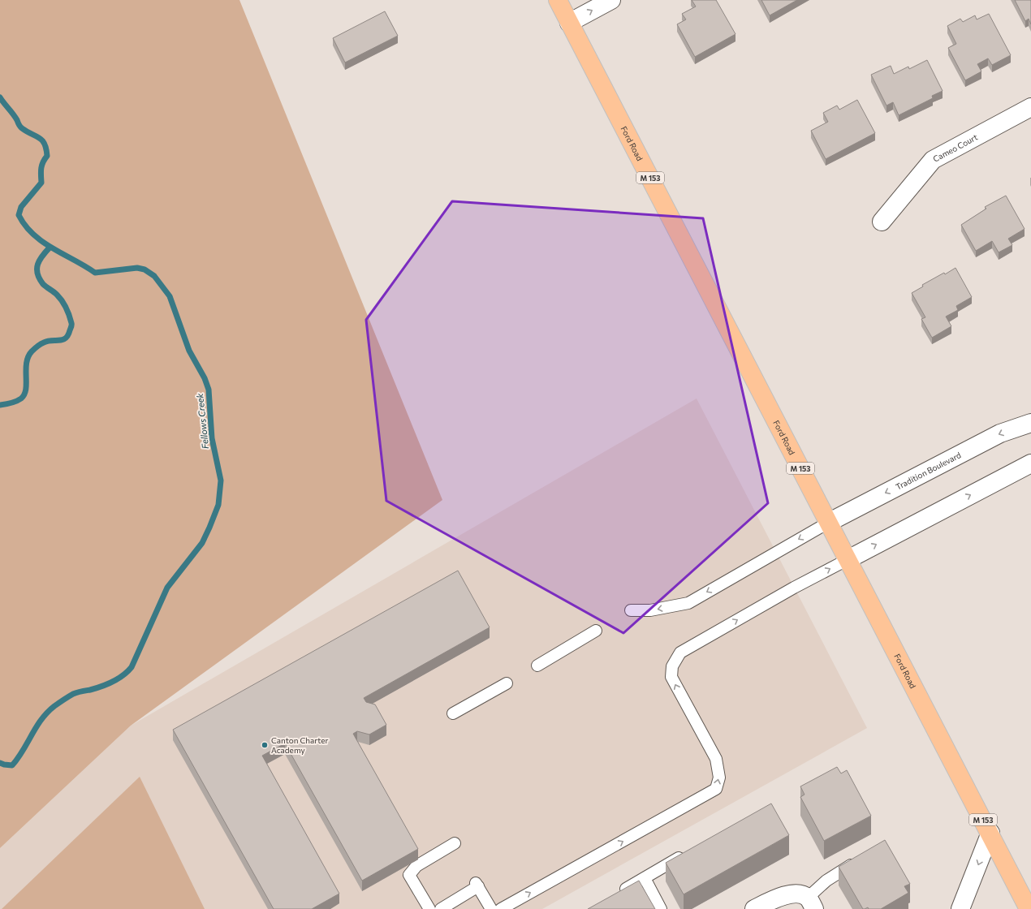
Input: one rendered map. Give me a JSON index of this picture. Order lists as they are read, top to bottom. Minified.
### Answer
{"streets":{"main road":["Ford Road","M 153"],"street":["Cameo Court","Tradition Boulevard"]},"crossings":[["Ford Road","Tradition Boulevard"]],"water":["Fellows Creek"],"places":["Canton Charter Academy"]}
